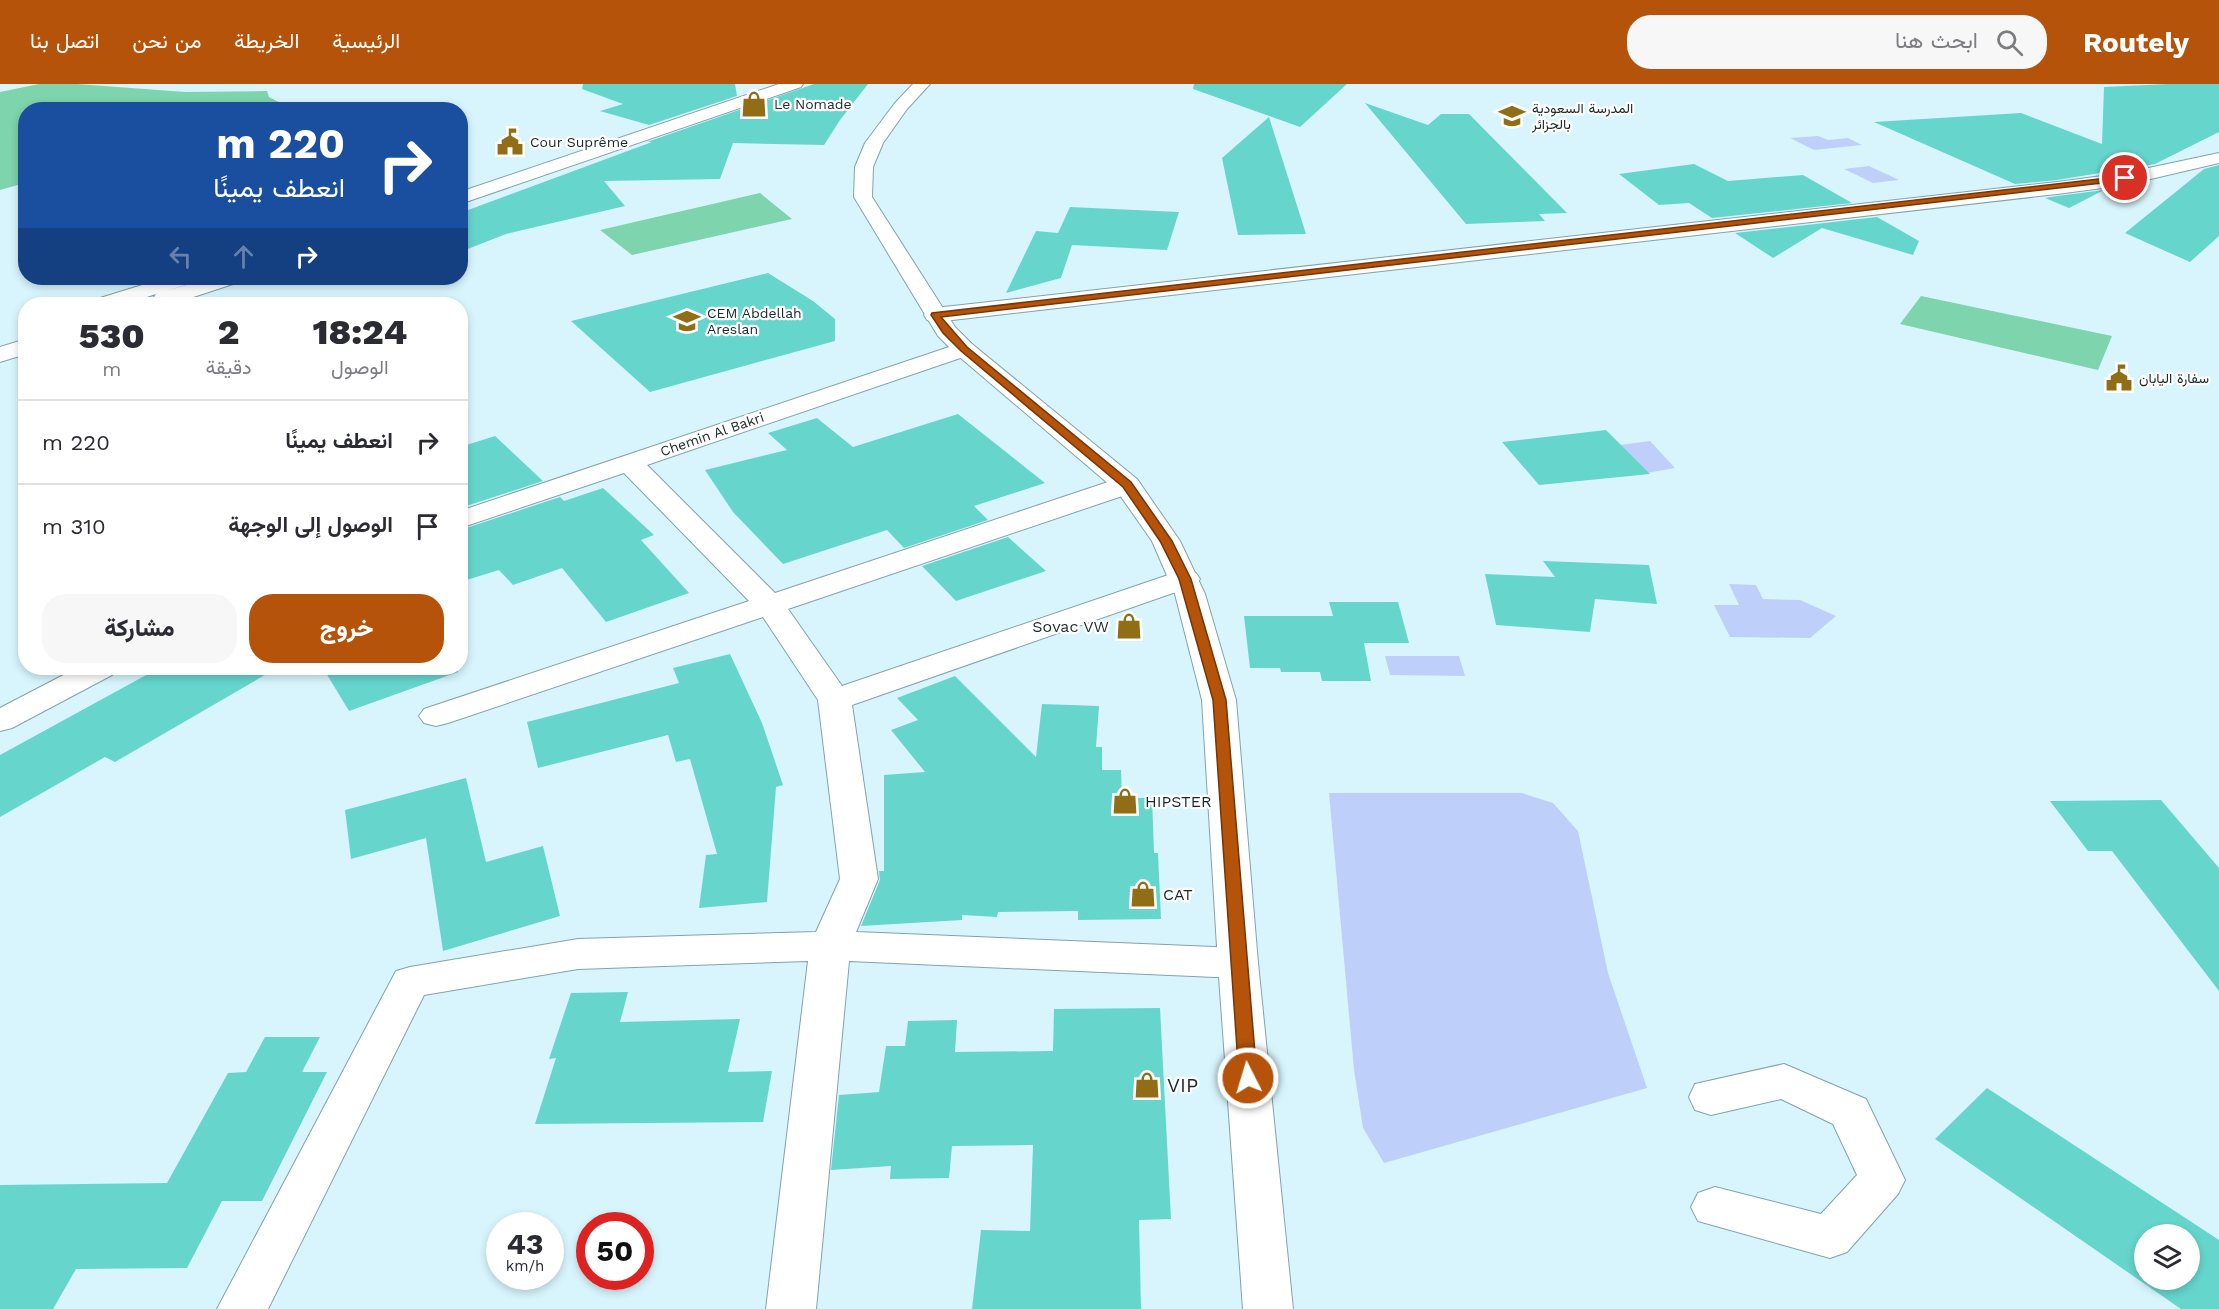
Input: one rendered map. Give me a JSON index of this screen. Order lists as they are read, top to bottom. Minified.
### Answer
{"streets":{"street":["Chemin Al Bakri"]},"places":{"shop":["Le Nomade","Sovac VW","HIPSTER","CAT","VIP"],"school or university":["المدرسة السعودية بالجزائر","CEM Abdellah Areslan"],"public building":["Cour Suprême","سفارة اليابان"]},"page":{"header":"Routely","search":"ابحث هنا","nav":["الرئيسية","الخريطة","من نحن","اتصل بنا"],"turn":["220 m","انعطف يمينًا"],"eta":["18:24","الوصول","2","دقيقة","530","m"],"list":[{"name":"انعطف يمينًا","value":"220 m"},{"name":"الوصول إلى الوجهة","value":"310 m"}],"buttons":["خروج","مشاركة"],"speed":"43 km/h","limit":"50"}}
